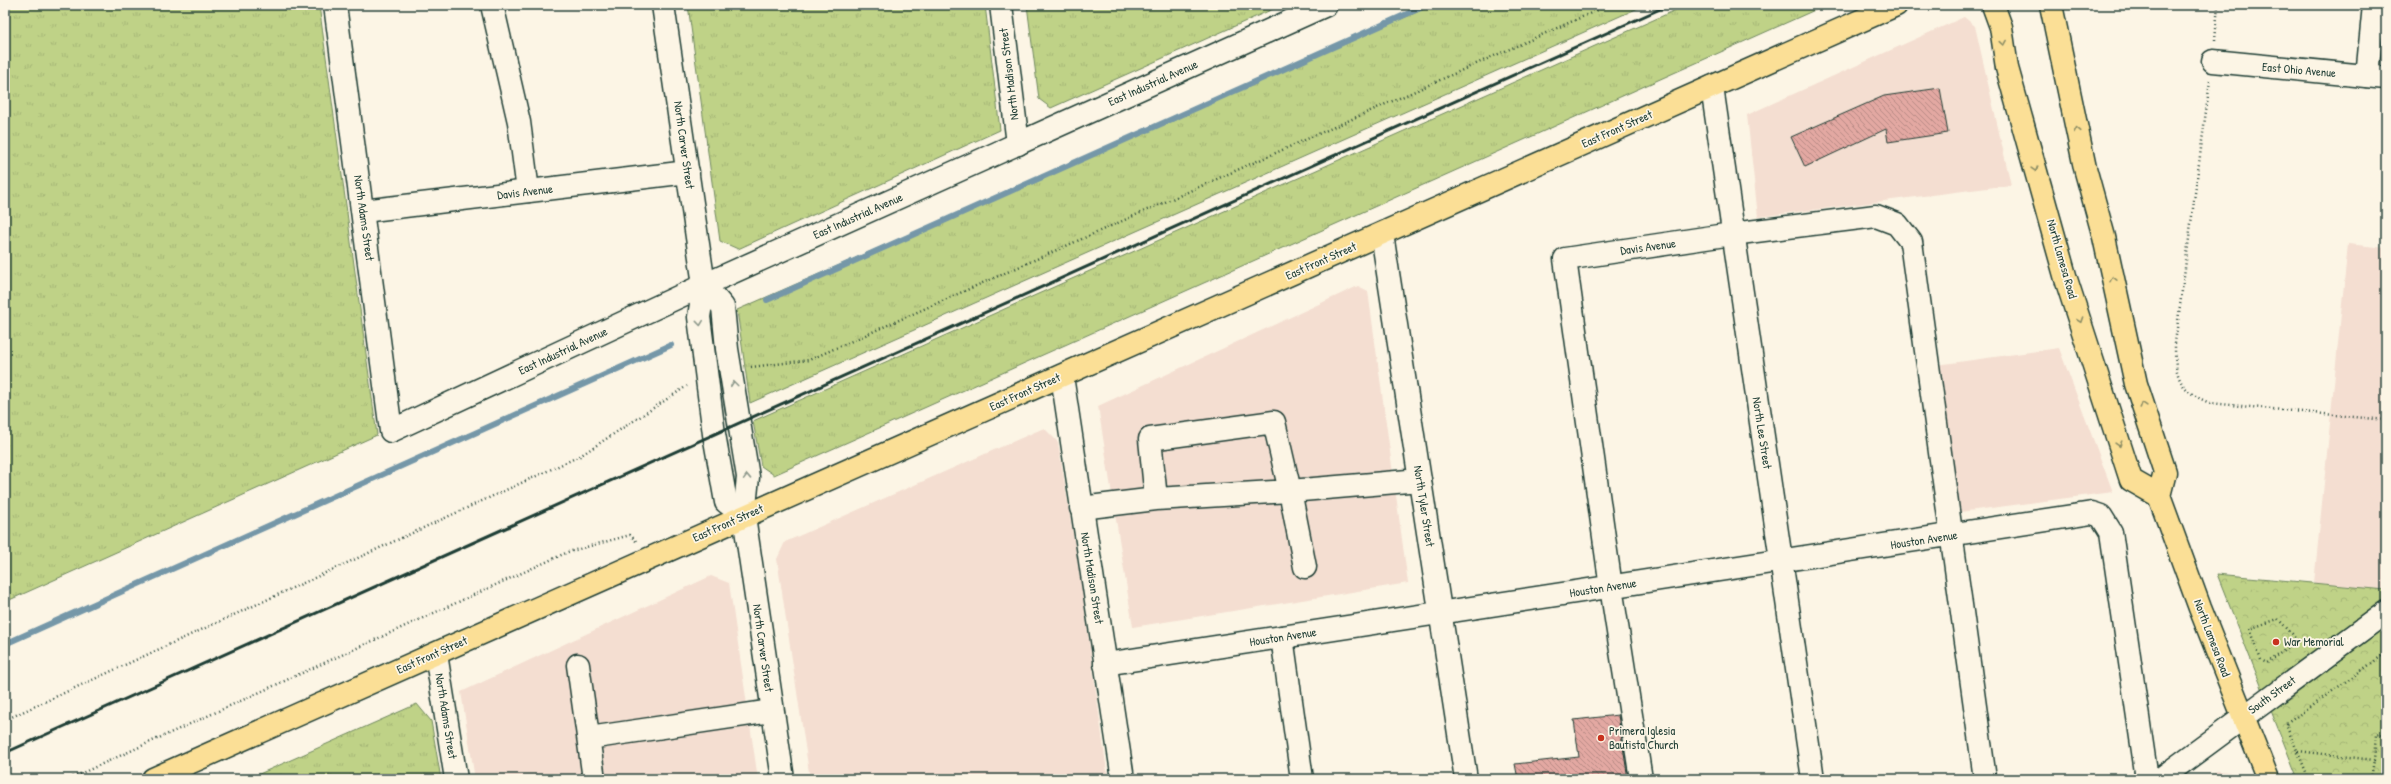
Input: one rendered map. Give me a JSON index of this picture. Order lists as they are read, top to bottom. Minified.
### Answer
{"streets":{"main road":["East Front Street","North Lamesa Road"],"street":["East Ohio Avenue","North Madison Street","East Industrial Avenue","North Carver Street","Davis Avenue","North Adams Street","North Lee Street","North Tyler Street","Houston Avenue","South Street"]},"crossings":[["North Madison Street","East Industrial Avenue"],["North Madison Street","East Front Street"],["North Madison Street","Houston Avenue"],["East Industrial Avenue","North Carver Street"],["East Industrial Avenue","North Adams Street"],["East Front Street","North Carver Street"],["East Front Street","North Adams Street"],["East Front Street","North Lee Street"],["East Front Street","North Tyler Street"],["North Carver Street","Davis Avenue"],["Davis Avenue","North Adams Street"],["Davis Avenue","North Lee Street"],["Davis Avenue","Houston Avenue"],["North Lamesa Road","South Street"],["North Lee Street","Houston Avenue"],["North Tyler Street","Houston Avenue"]],"places":["War Memorial","Primera Iglesia Bautista Church"]}
